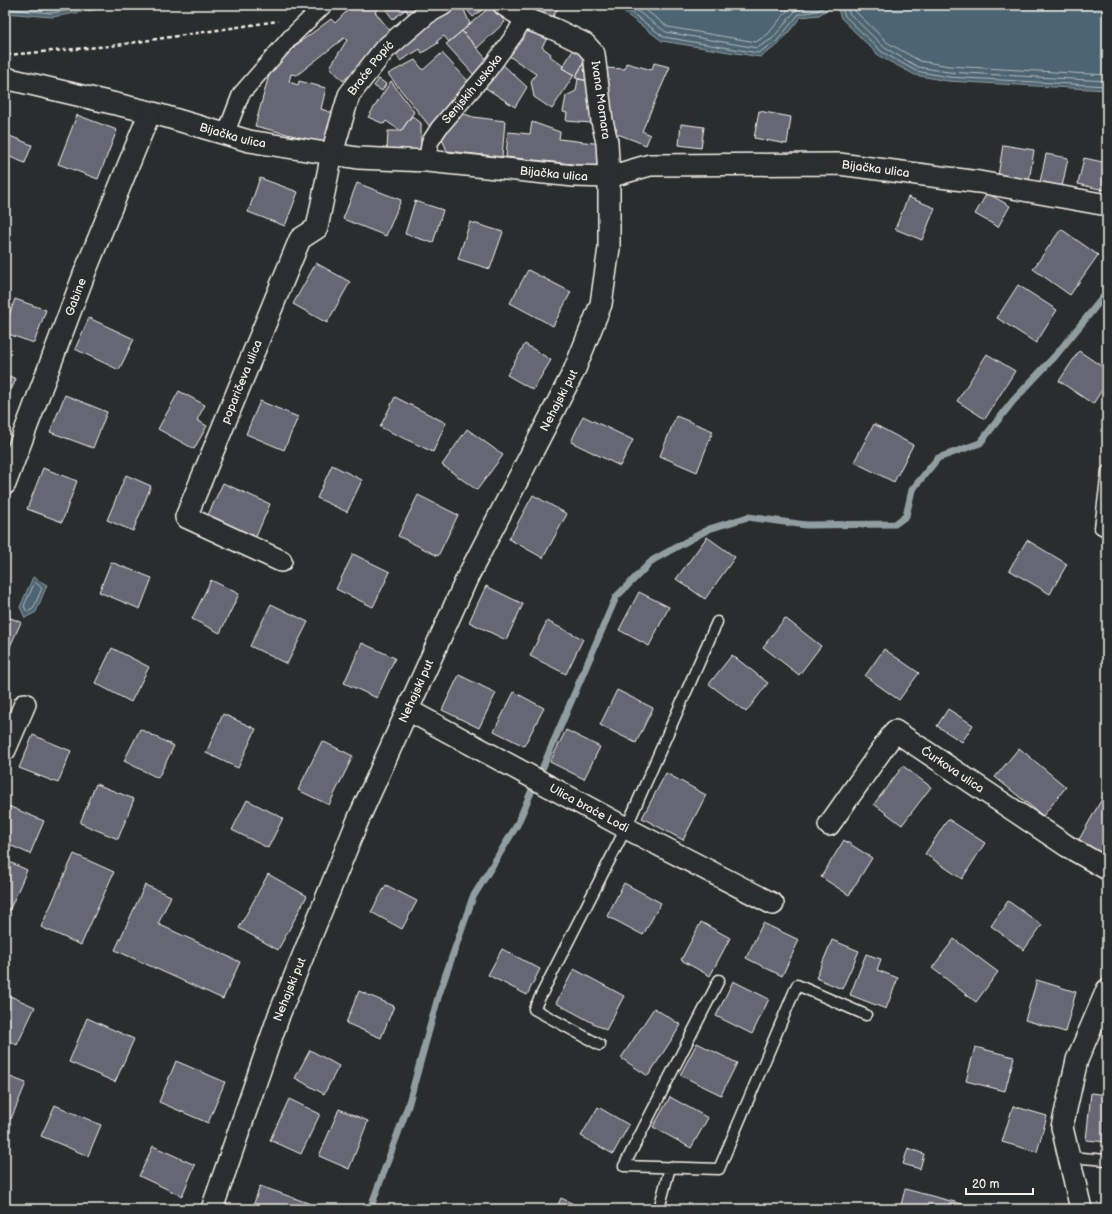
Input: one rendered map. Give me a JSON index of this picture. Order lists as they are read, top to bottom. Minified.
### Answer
{"streets":{"street":["Braće Popić","Senjskih uskoka","Ivana Mornara","Bijačka ulica","Gabine","poparičeva ulica","Nehajski put","Ćurkova ulica","Ulica braće Lodi"]},"crossings":[["Braće Popić","Bijačka ulica"],["Braće Popić","poparičeva ulica"],["Senjskih uskoka","Ivana Mornara"],["Senjskih uskoka","Bijačka ulica"],["Ivana Mornara","Bijačka ulica"],["Ivana Mornara","Nehajski put"],["Bijačka ulica","Gabine"],["Bijačka ulica","poparičeva ulica"],["Bijačka ulica","Nehajski put"],["Nehajski put","Ulica braće Lodi"]],"scale_bar":"20 m"}
